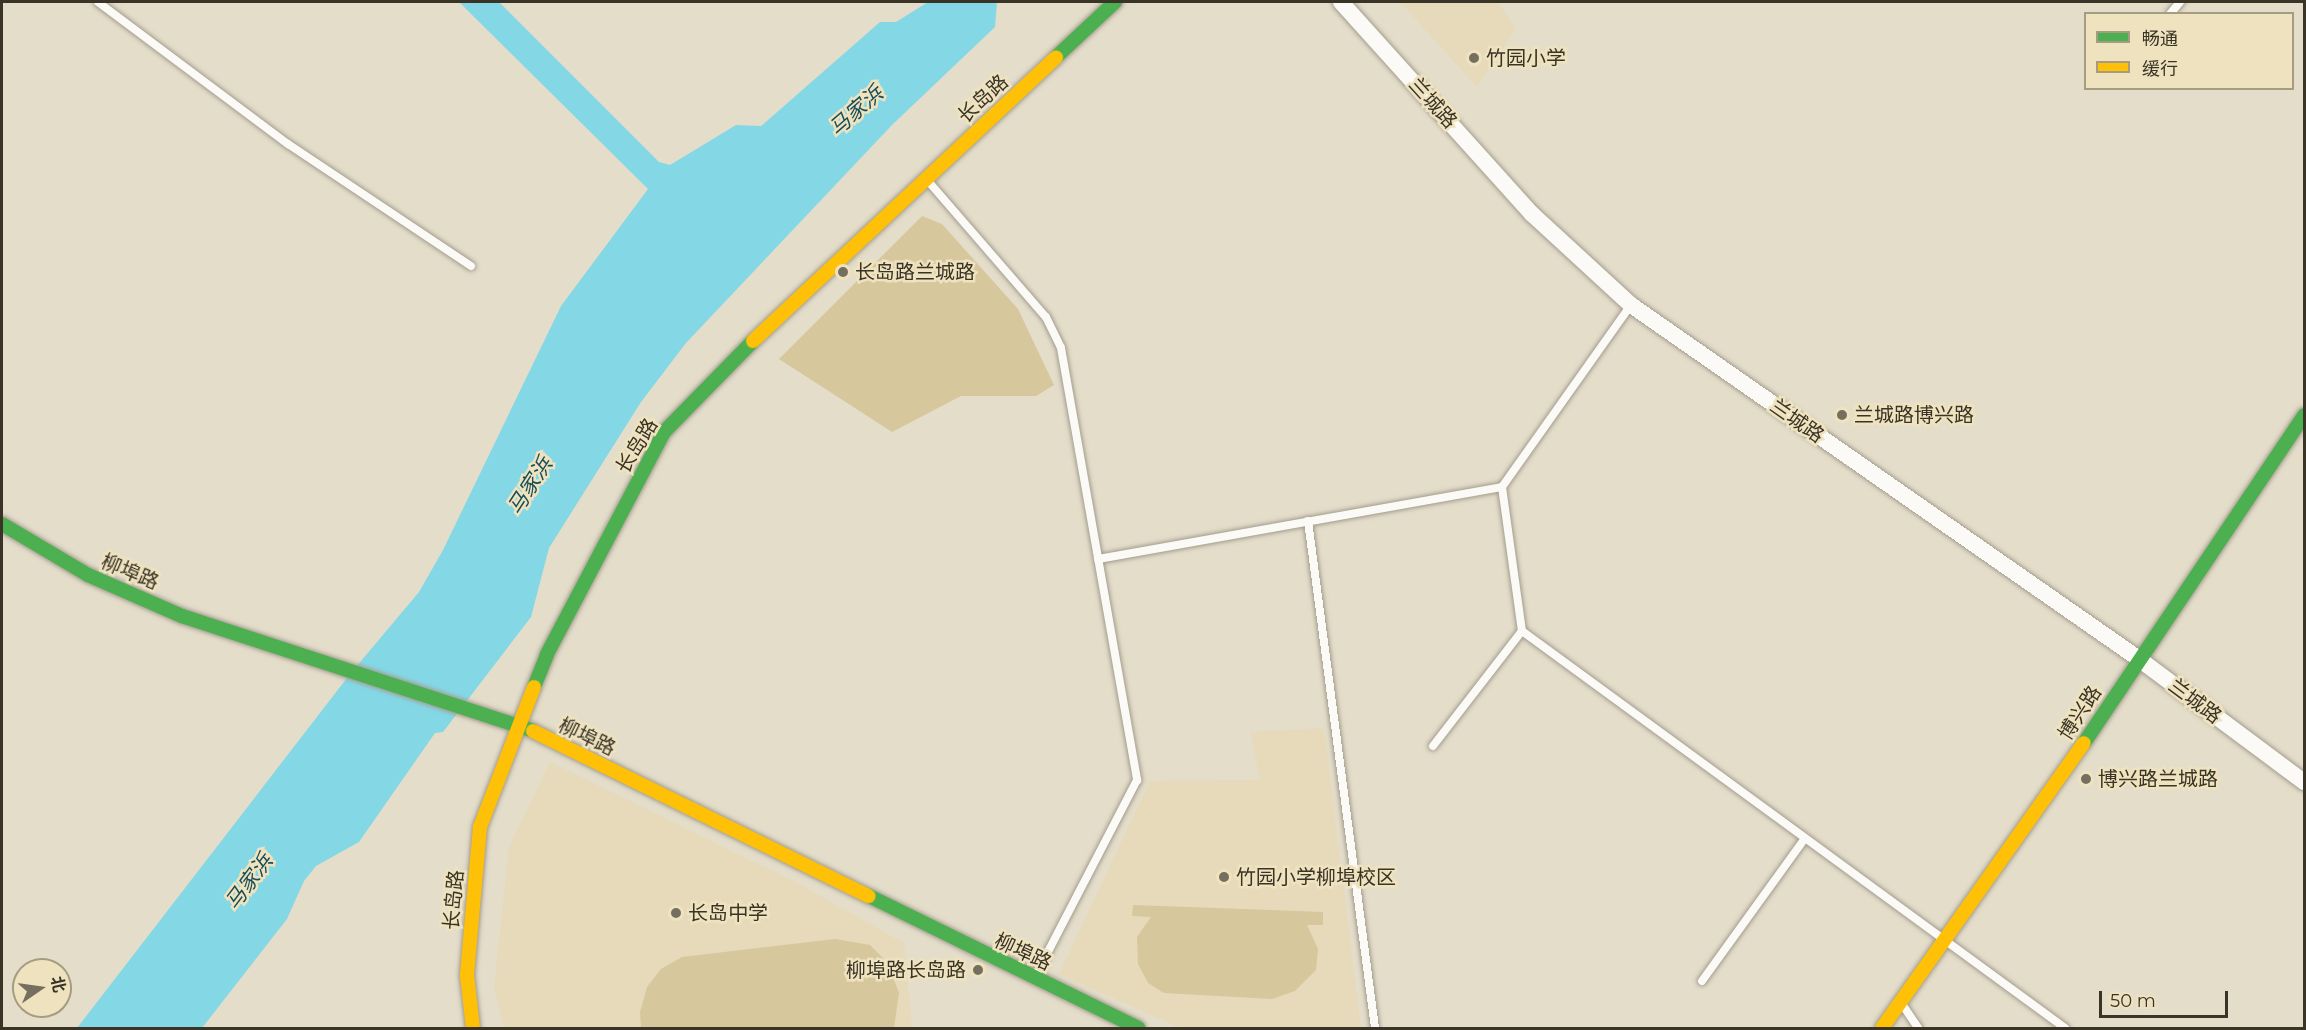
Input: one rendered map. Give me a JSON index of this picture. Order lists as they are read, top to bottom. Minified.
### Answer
{"streets":{"street":["长岛路","兰城路","柳埠路","博兴路"]},"crossings":[["长岛路","柳埠路"],["兰城路","博兴路"]],"water":["马家浜"],"places":["竹园小学","长岛路兰城路","兰城路博兴路","博兴路兰城路","竹园小学柳埠校区","长岛中学","柳埠路长岛路"],"legend":["畅通","缓行"],"scale_bar":"50 m","north":"right"}
